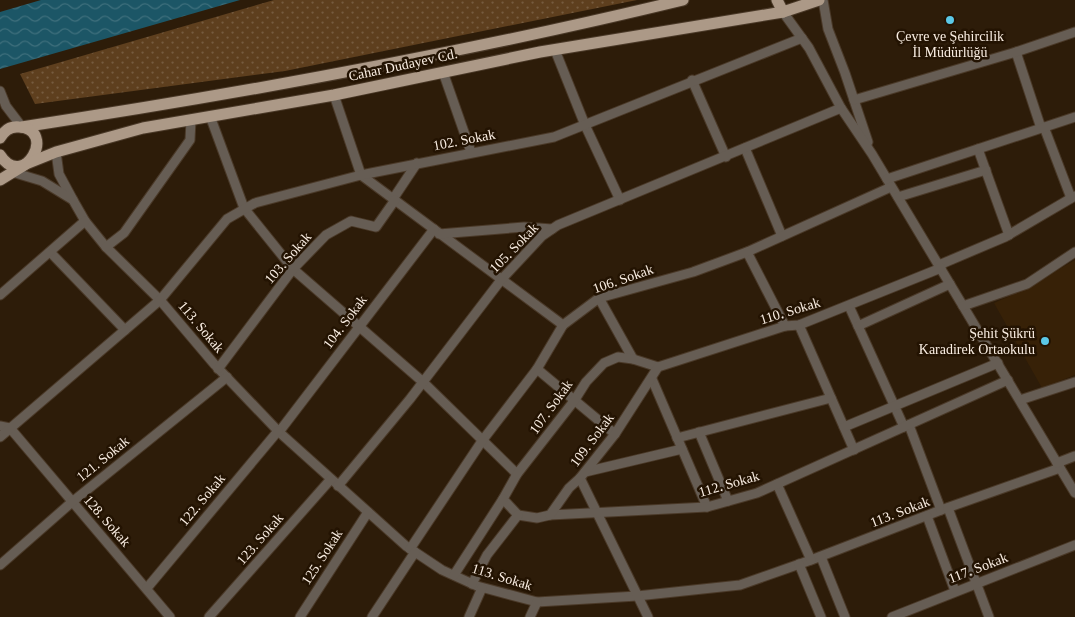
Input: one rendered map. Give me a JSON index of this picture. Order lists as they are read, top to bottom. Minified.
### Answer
{"streets":{"main road":["Cahar Dudayev Cd."],"street":["102. Sokak","105. Sokak","103. Sokak","106. Sokak","110. Sokak","104. Sokak","113. Sokak","107. Sokak","109. Sokak","121. Sokak","112. Sokak","122. Sokak","128. Sokak","123. Sokak","125. Sokak","117. Sokak"]},"crossings":[["Cahar Dudayev Cd.","113. Sokak"],["102. Sokak","113. Sokak"],["102. Sokak","128. Sokak"],["105. Sokak","113. Sokak"],["105. Sokak","123. Sokak"],["103. Sokak","113. Sokak"],["106. Sokak","113. Sokak"],["110. Sokak","107. Sokak"],["104. Sokak","113. Sokak"],["104. Sokak","122. Sokak"],["113. Sokak","107. Sokak"],["113. Sokak","121. Sokak"],["113. Sokak","122. Sokak"],["113. Sokak","123. Sokak"],["113. Sokak","125. Sokak"],["109. Sokak","112. Sokak"],["121. Sokak","128. Sokak"],["122. Sokak","128. Sokak"]],"places":["Çevre ve Şehircilik İl Müdürlüğü","Şehit Şükrü Karadirek Ortaokulu"]}
